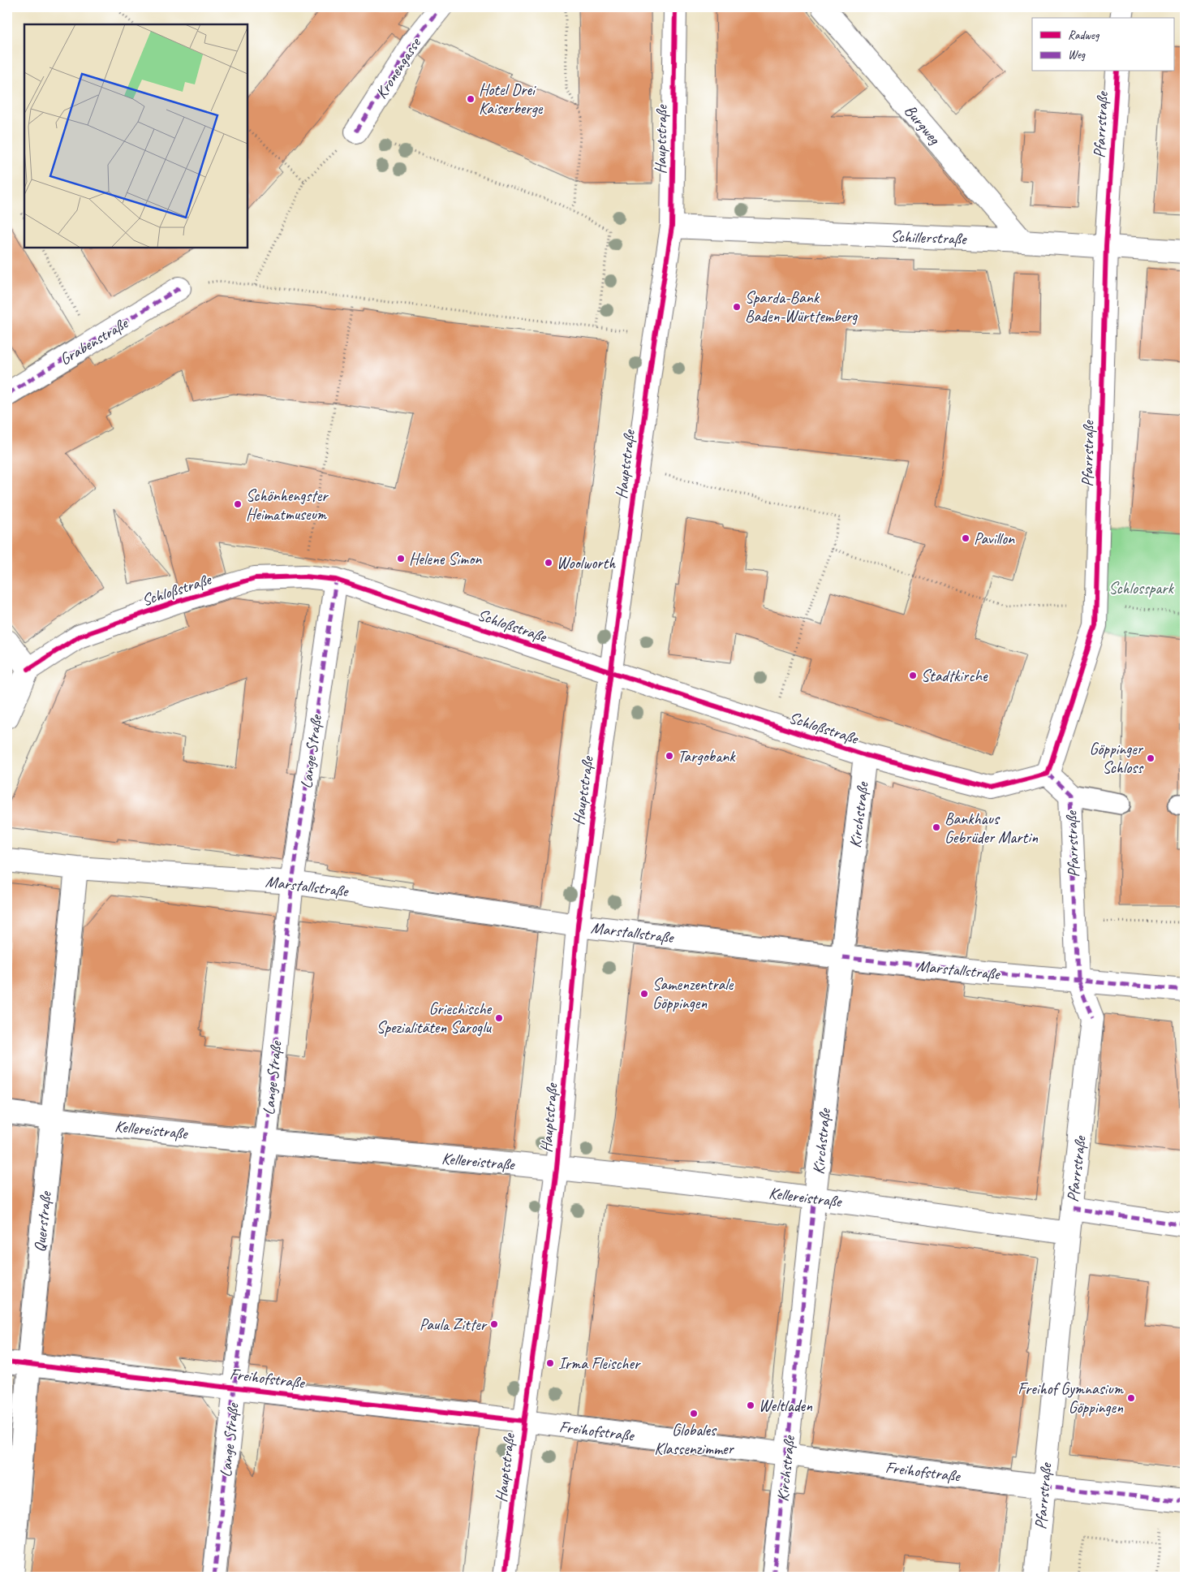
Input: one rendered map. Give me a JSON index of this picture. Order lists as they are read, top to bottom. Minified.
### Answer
{"streets":{"street":["Kronengasse","Burgweg","Pfarrstraße","Hauptstraße","Schillerstraße","Grabenstraße","Schloßstraße","Lange Straße","Kirchstraße","Marstallstraße","Kellereistraße","Querstraße","Freihofstraße"]},"crossings":[["Burgweg","Schillerstraße"],["Pfarrstraße","Schillerstraße"],["Pfarrstraße","Schloßstraße"],["Pfarrstraße","Marstallstraße"],["Pfarrstraße","Kellereistraße"],["Pfarrstraße","Freihofstraße"],["Hauptstraße","Schillerstraße"],["Hauptstraße","Schloßstraße"],["Hauptstraße","Marstallstraße"],["Hauptstraße","Kellereistraße"],["Hauptstraße","Freihofstraße"],["Schloßstraße","Lange Straße"],["Schloßstraße","Kirchstraße"],["Lange Straße","Marstallstraße"],["Lange Straße","Kellereistraße"],["Lange Straße","Freihofstraße"],["Kirchstraße","Marstallstraße"],["Kirchstraße","Kellereistraße"],["Kirchstraße","Freihofstraße"],["Marstallstraße","Querstraße"],["Kellereistraße","Querstraße"],["Querstraße","Freihofstraße"]],"parks":["Schlosspark"],"places":["Hotel Drei Kaiserberge","Sparda-Bank Baden-Württemberg","Schönhengster Heimatmuseum","Pavillon","Helene Simon","Woolworth","Stadtkirche","Targobank","Göppinger Schloss","Bankhaus Gebrüder Martin","Samenzentrale Göppingen","Griechische Spezialitäten Saroglu","Paula Zitter","Irma Fleischer","Freihof Gymnasium Göppingen","Weltladen","Globales Klassenzimmer"],"legend":["Radweg","Weg"]}
